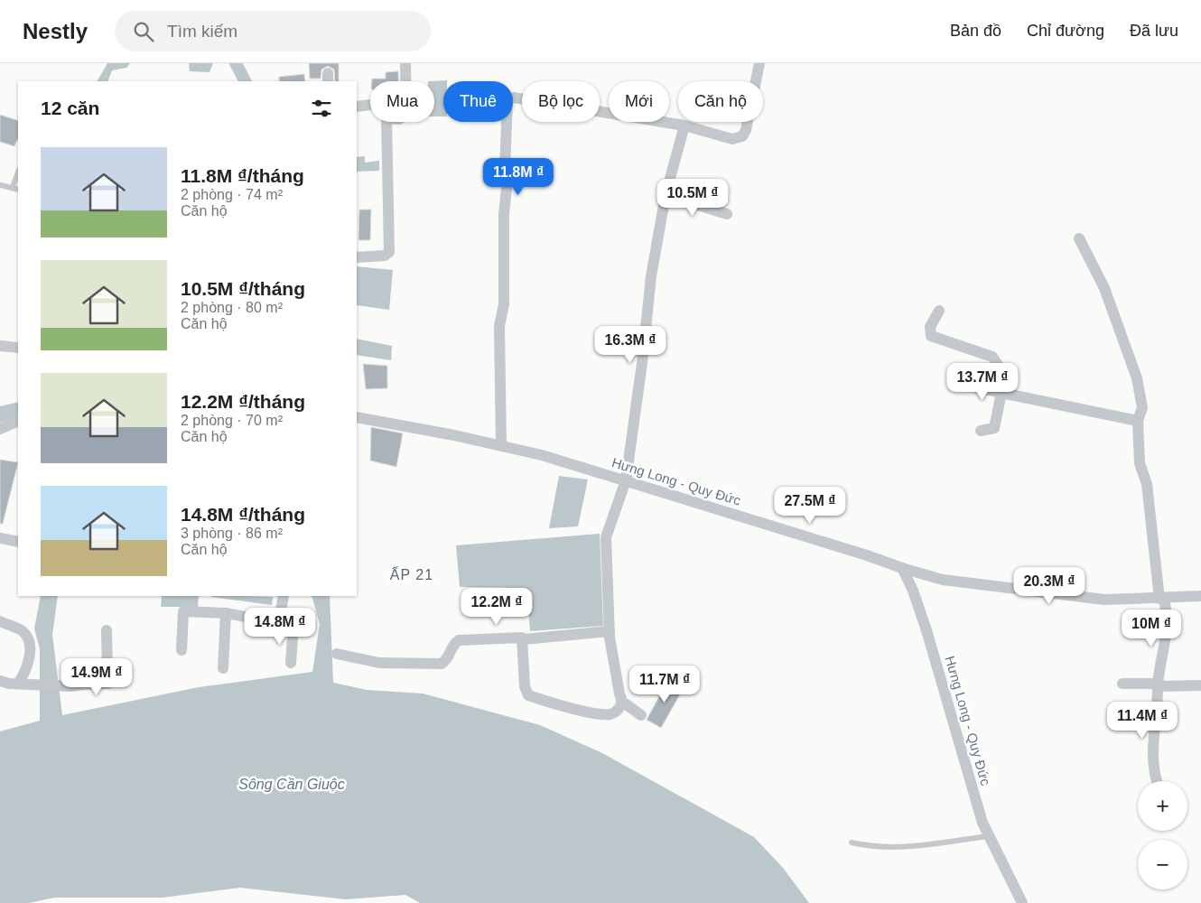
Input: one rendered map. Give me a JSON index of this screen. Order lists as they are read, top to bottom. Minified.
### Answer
{"streets":{"street":["Hưng Long - Quy Đức"]},"districts":["ẤP 21"],"water":["Sông Cần Giuộc"],"page":{"header":"Nestly","search":"Tìm kiếm","nav":["Bản đồ","Chỉ đường","Đã lưu"],"chip":["Mua","Thuê","Bộ lọc","Mới","Căn hộ"],"heading":"12 căn","list":[{"name":"11.8M ₫/tháng","note":"2 phòng · 74 m² · Căn hộ"},{"name":"10.5M ₫/tháng","note":"2 phòng · 80 m² · Căn hộ"},{"name":"12.2M ₫/tháng","note":"2 phòng · 70 m² · Căn hộ"},{"name":"14.8M ₫/tháng","note":"3 phòng · 86 m² · Căn hộ"}],"price":["11.8M ₫","10.5M ₫","16.3M ₫","13.7M ₫","27.5M ₫","20.3M ₫","12.2M ₫","14.8M ₫","10M ₫","14.9M ₫","11.7M ₫","11.4M ₫"],"map_buttons":["+","−"]}}
